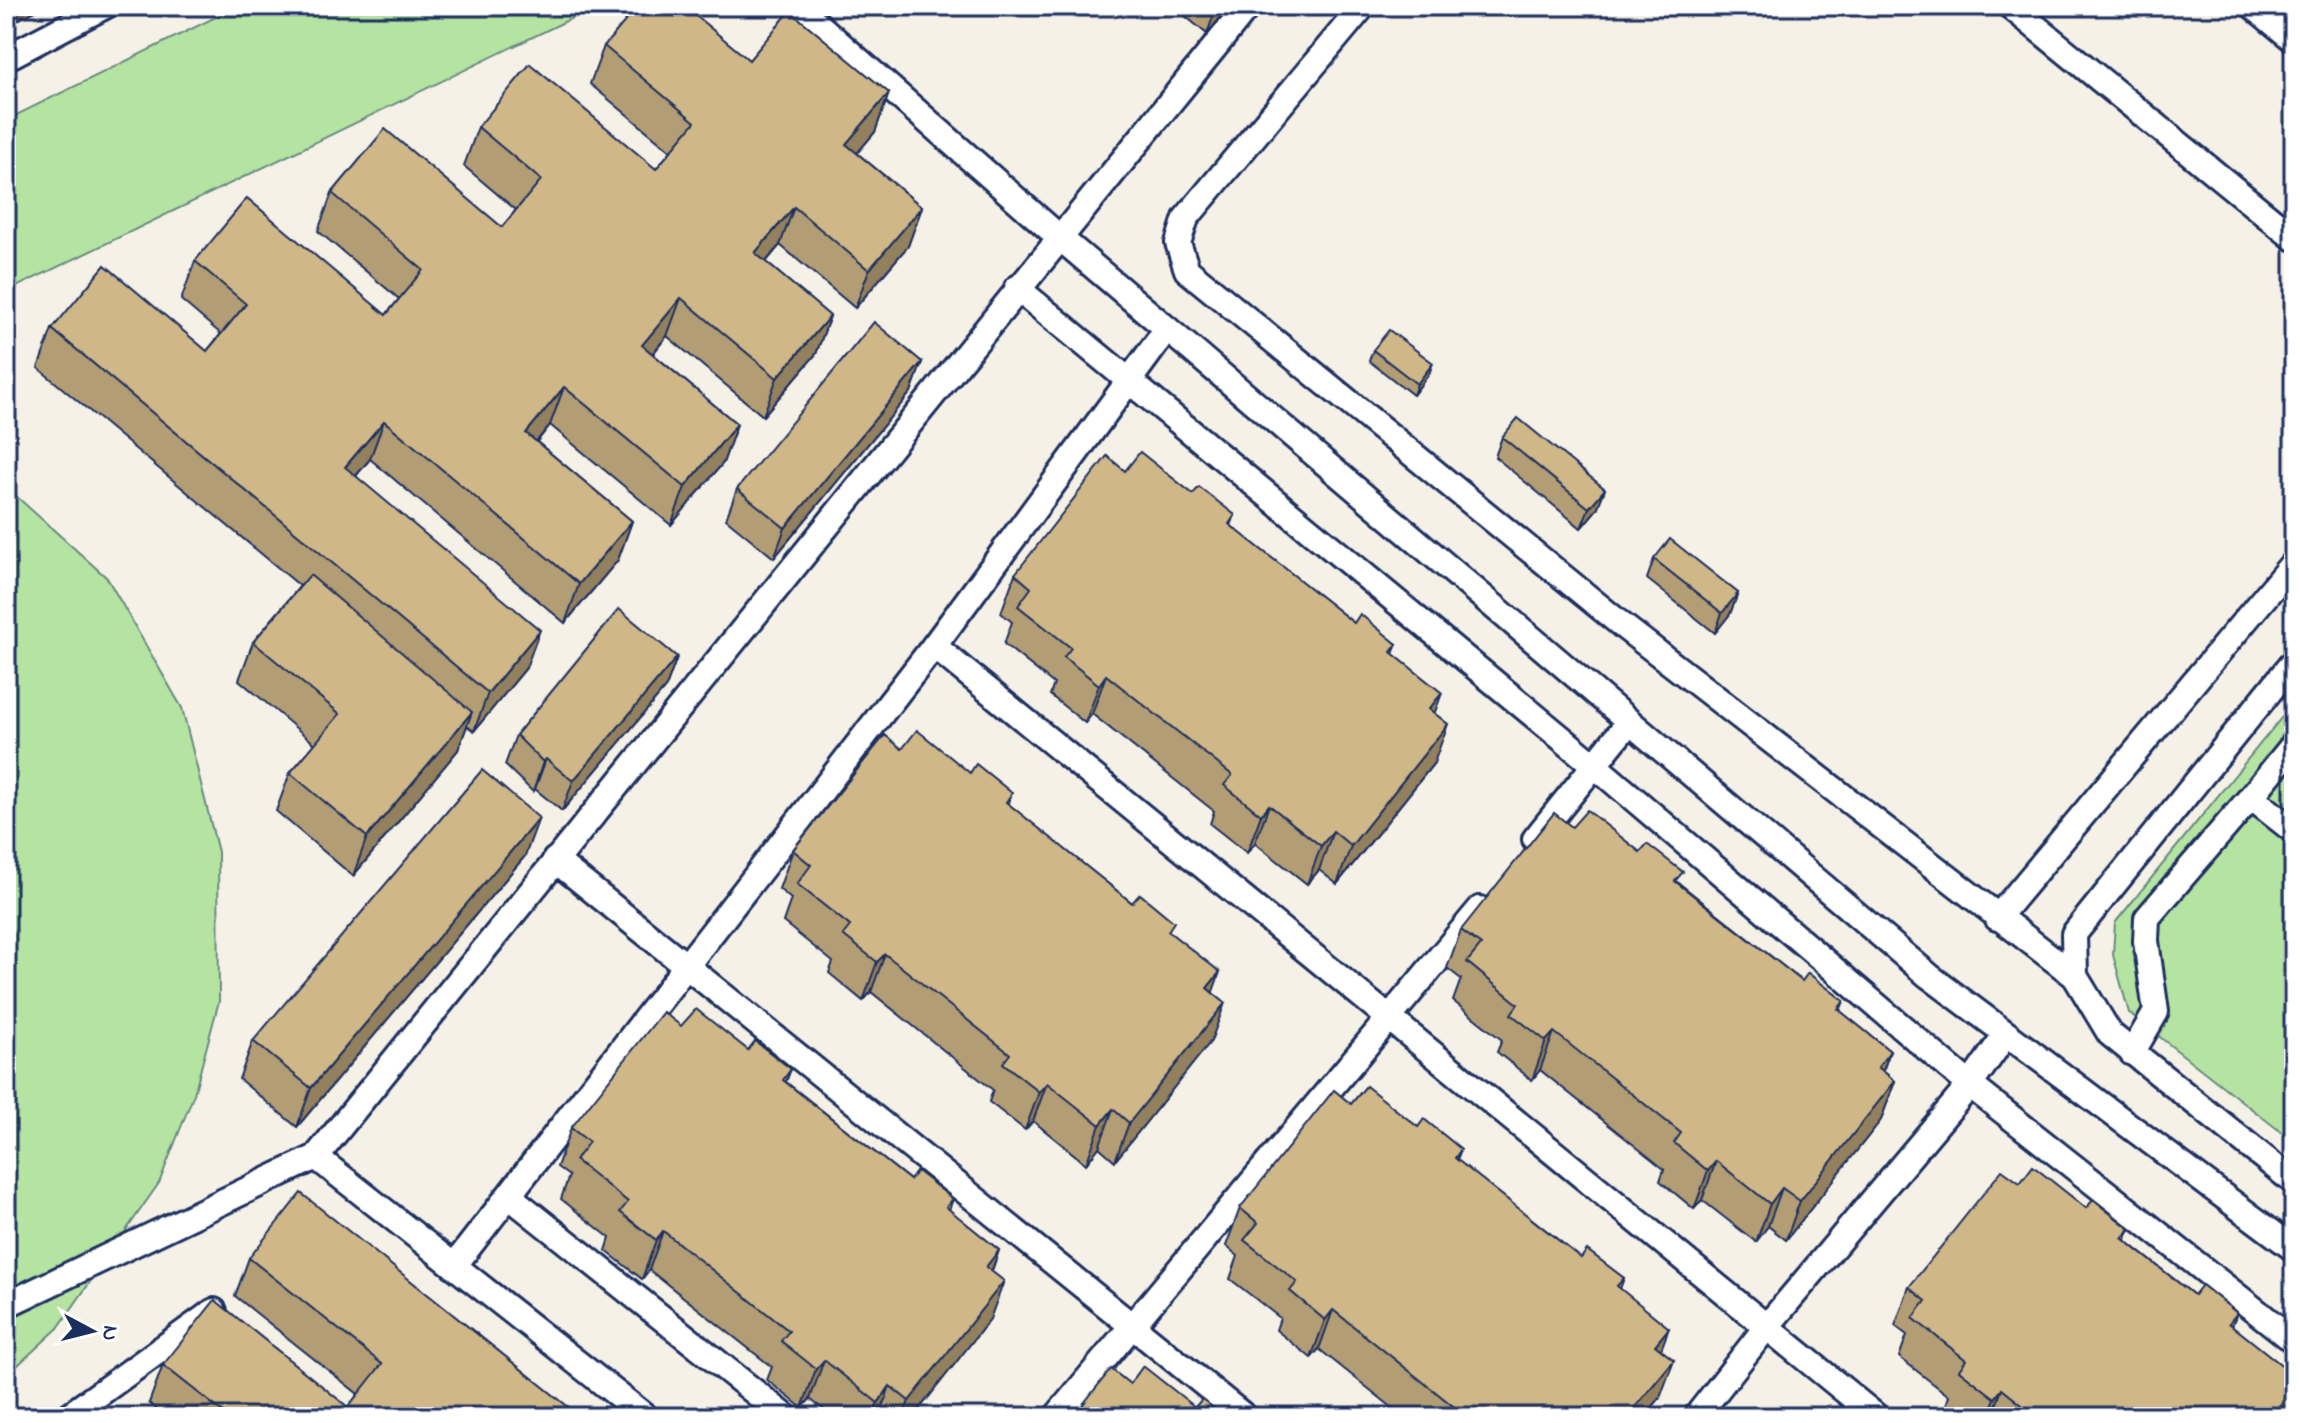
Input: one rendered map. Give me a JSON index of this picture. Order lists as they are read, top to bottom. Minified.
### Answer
{"north":"right"}
